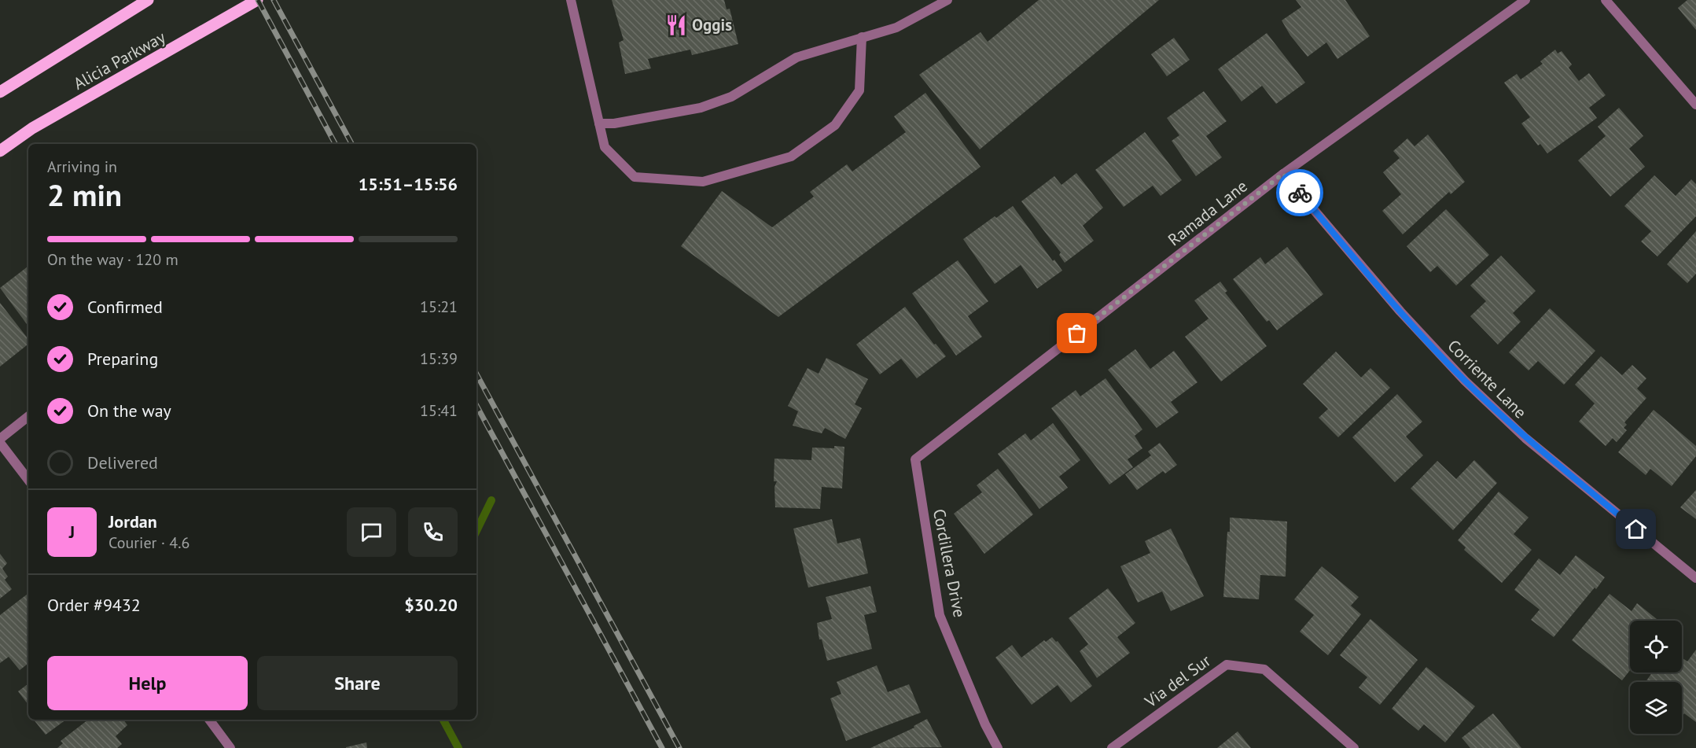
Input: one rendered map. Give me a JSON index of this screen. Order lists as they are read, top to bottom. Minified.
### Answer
{"streets":{"main road":["Alicia Parkway"],"street":["Ramada Lane","Corriente Lane","Cordillera Drive","Via del Sur"]},"crossings":[["Ramada Lane","Corriente Lane"],["Ramada Lane","Cordillera Drive"]],"places":{"restaurant":["Oggis"]},"page":{"heading":["2 min","Arriving in","15:51–15:56"],"panel":["Jordan","Courier · 4.6","Order #9432","$30.20"],"bar":"On the way · 120 m","list":[["Confirmed","15:21"],["Preparing","15:39"],["On the way","15:41"],"Delivered"],"round":"J","buttons":["Help","Share"]}}
